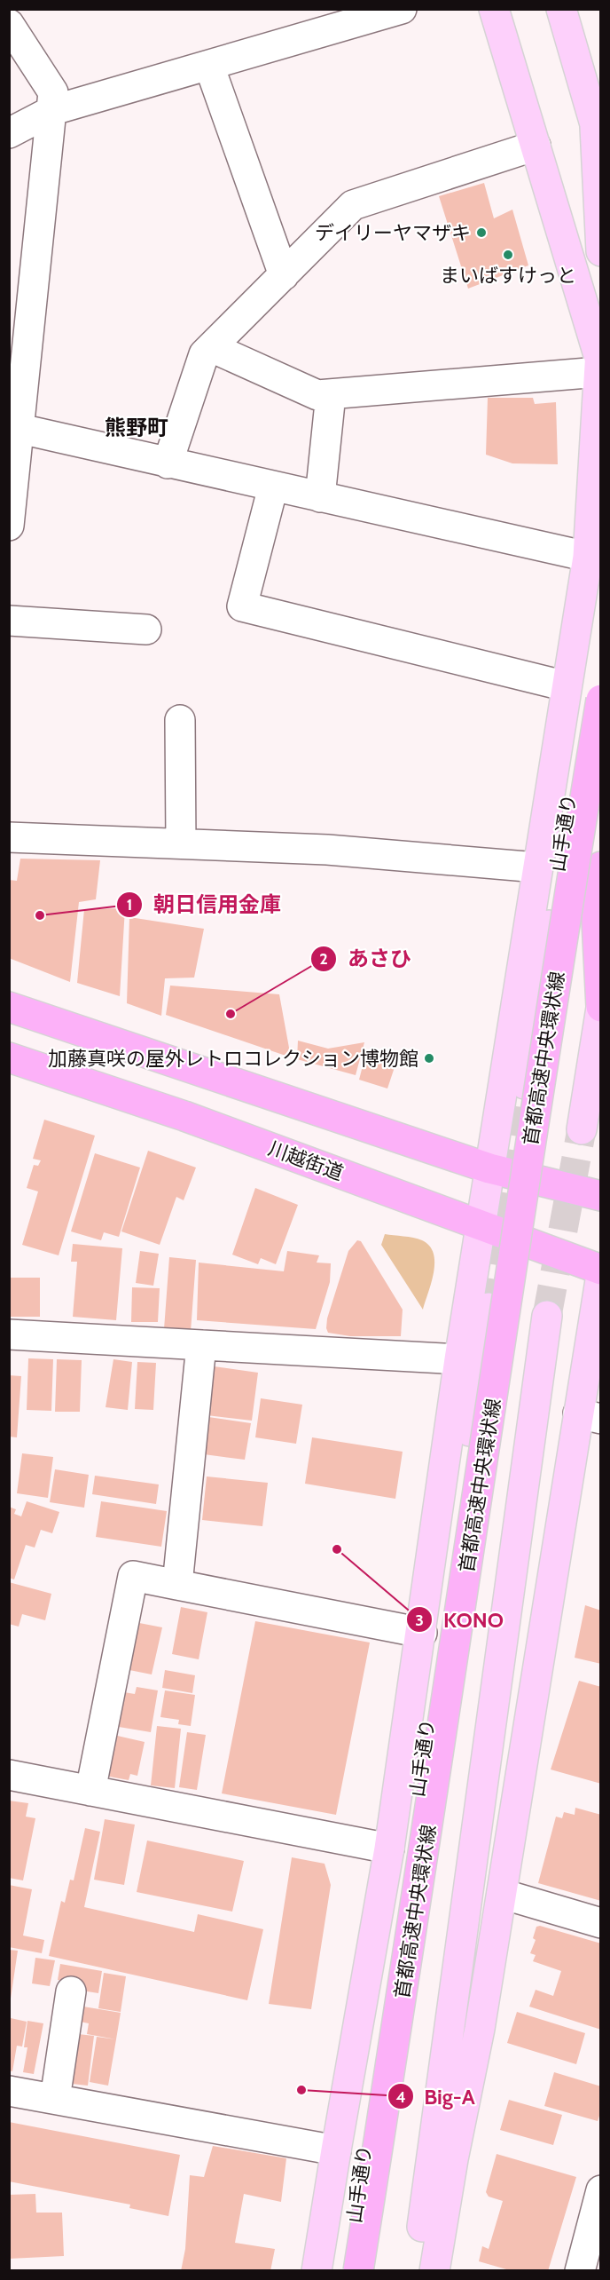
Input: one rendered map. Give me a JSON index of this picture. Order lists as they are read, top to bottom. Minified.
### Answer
{"streets":{"highway":["首都高速中央環状線","川越街道"],"main road":["山手通り"]},"districts":["熊野町"],"places":["デイリーヤマザキ","まいばすけっと","朝日信用金庫","あさひ","加藤真咲の屋外レトロコレクション博物館","KONO","Big-A"]}
